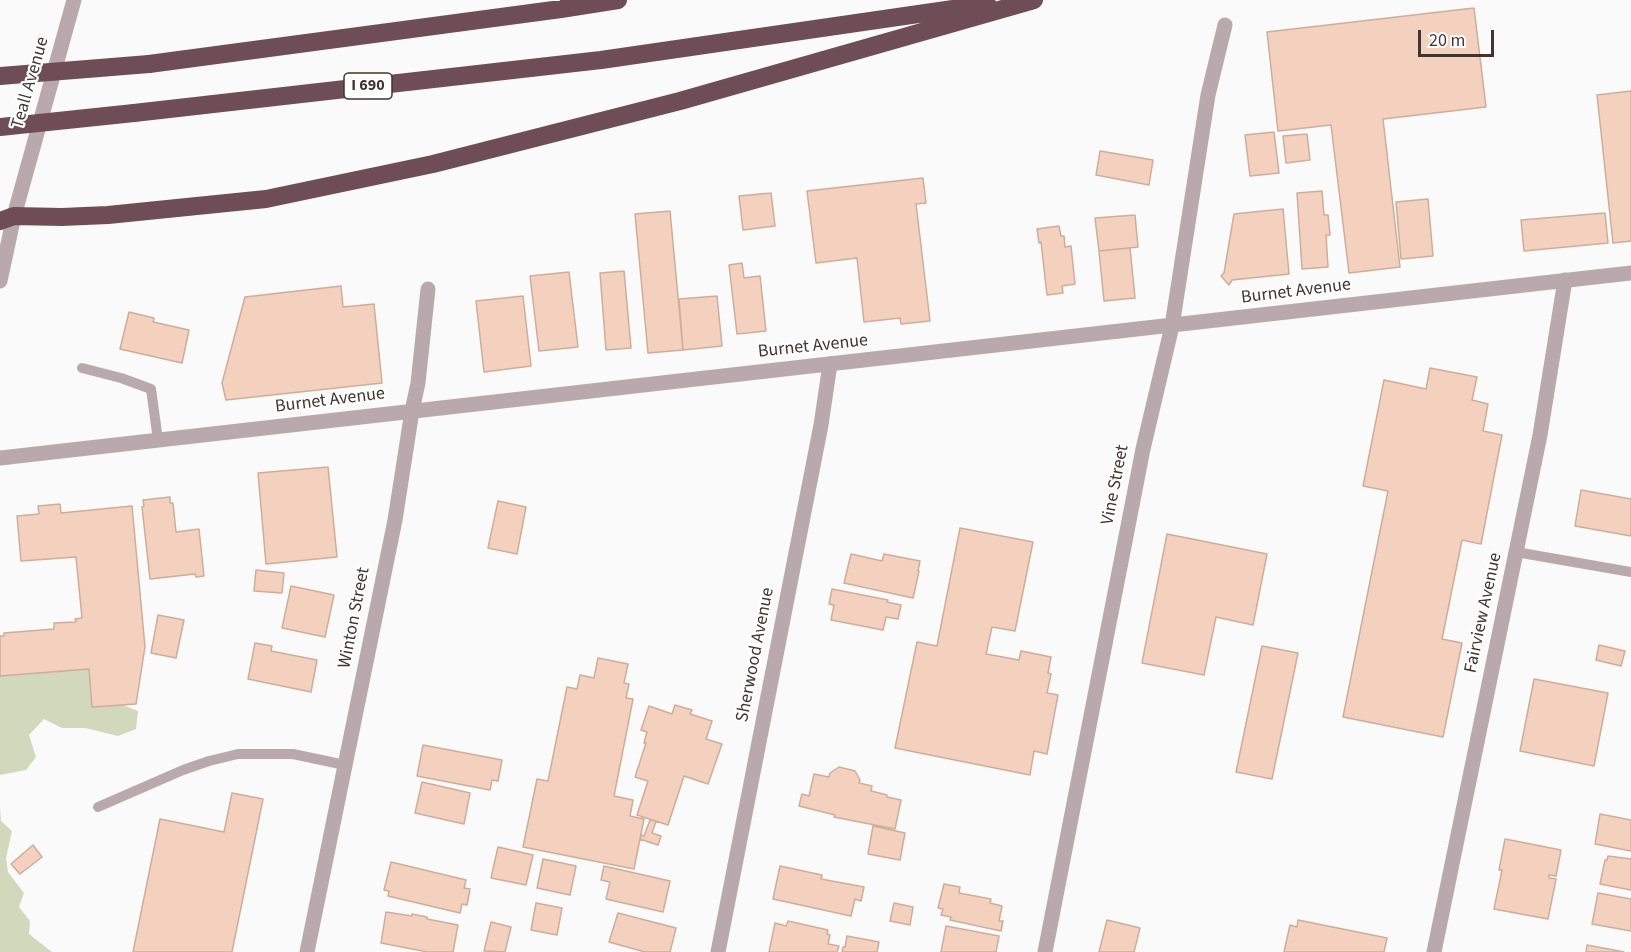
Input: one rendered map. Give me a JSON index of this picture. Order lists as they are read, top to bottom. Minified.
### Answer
{"streets":{"highway":["I 690"],"street":["Teall Avenue","Burnet Avenue","Vine Street","Fairview Avenue","Winton Street","Sherwood Avenue"]},"crossings":[["Burnet Avenue","Vine Street"],["Burnet Avenue","Fairview Avenue"],["Burnet Avenue","Winton Street"],["Burnet Avenue","Sherwood Avenue"]],"scale_bar":"20 m"}
